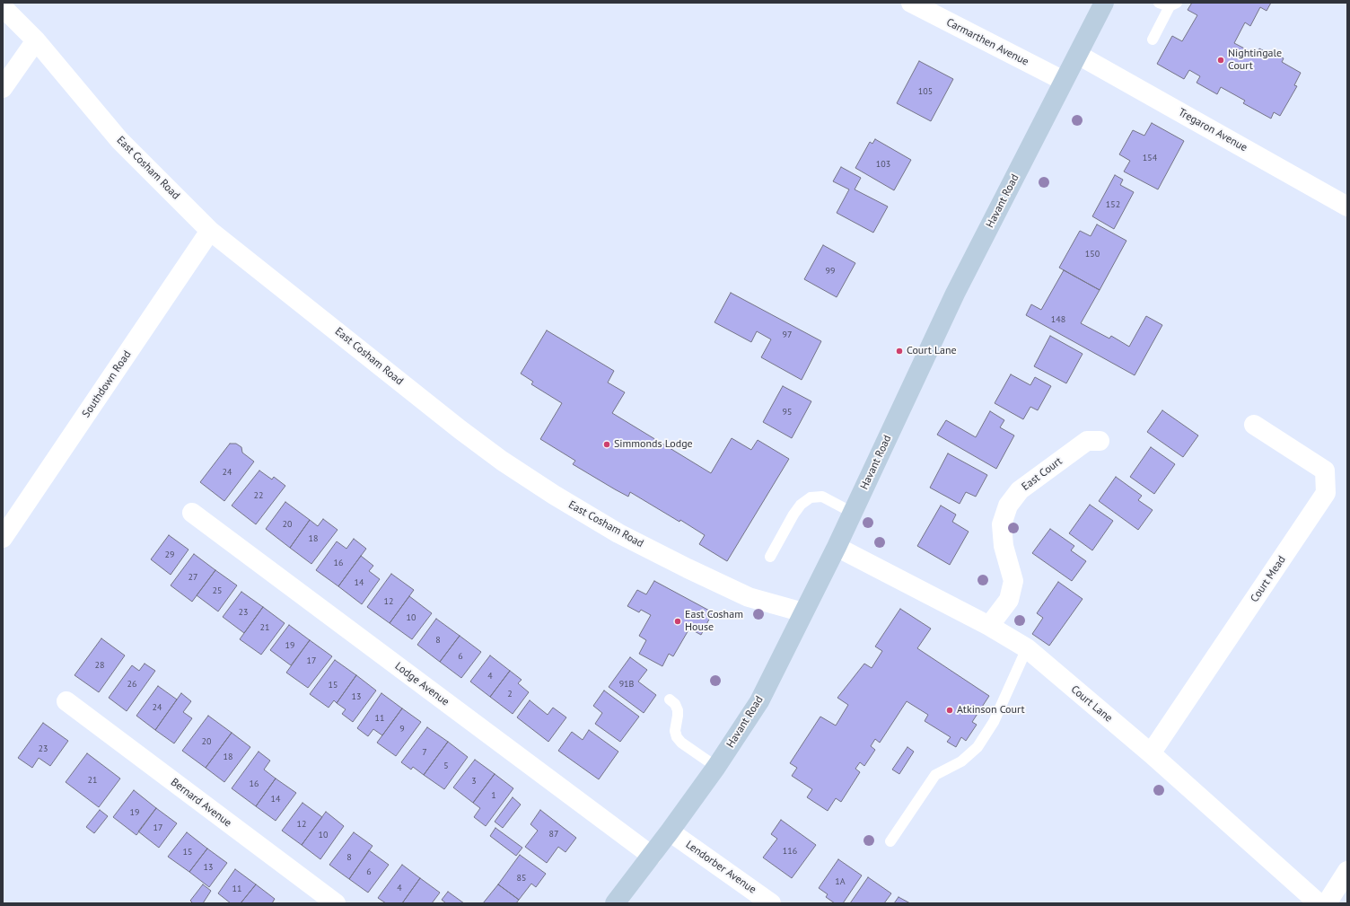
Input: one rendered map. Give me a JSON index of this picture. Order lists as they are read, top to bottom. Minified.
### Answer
{"streets":{"street":["Carmarthen Avenue","Tregaron Avenue","East Cosham Road","Havant Road","Southdown Road","East Court","Court Mead","Lodge Avenue","Court Lane","Bernard Avenue","Lendorber Avenue"]},"crossings":[["Carmarthen Avenue","Havant Road"],["Tregaron Avenue","Havant Road"],["East Cosham Road","Havant Road"],["East Cosham Road","Southdown Road"],["Havant Road","Lodge Avenue"],["Havant Road","Court Lane"],["Havant Road","Lendorber Avenue"],["East Court","Court Lane"],["Court Mead","Court Lane"]],"places":["Nightingale Court","Court Lane","Simmonds Lodge","East Cosham House","Atkinson Court"],"house_numbers":["105","154","103","152","150","99","148","97","95","24","22","20","18","29","16","27","14","25","12","23","10","21","8","19","6","17","28","4","26","91B","15","2","13","24","11","9","20","23","7","18","5","21","3","16","1","14","19","12","17","87","10","116","15","8","13","6","85","1A","4","11"]}
